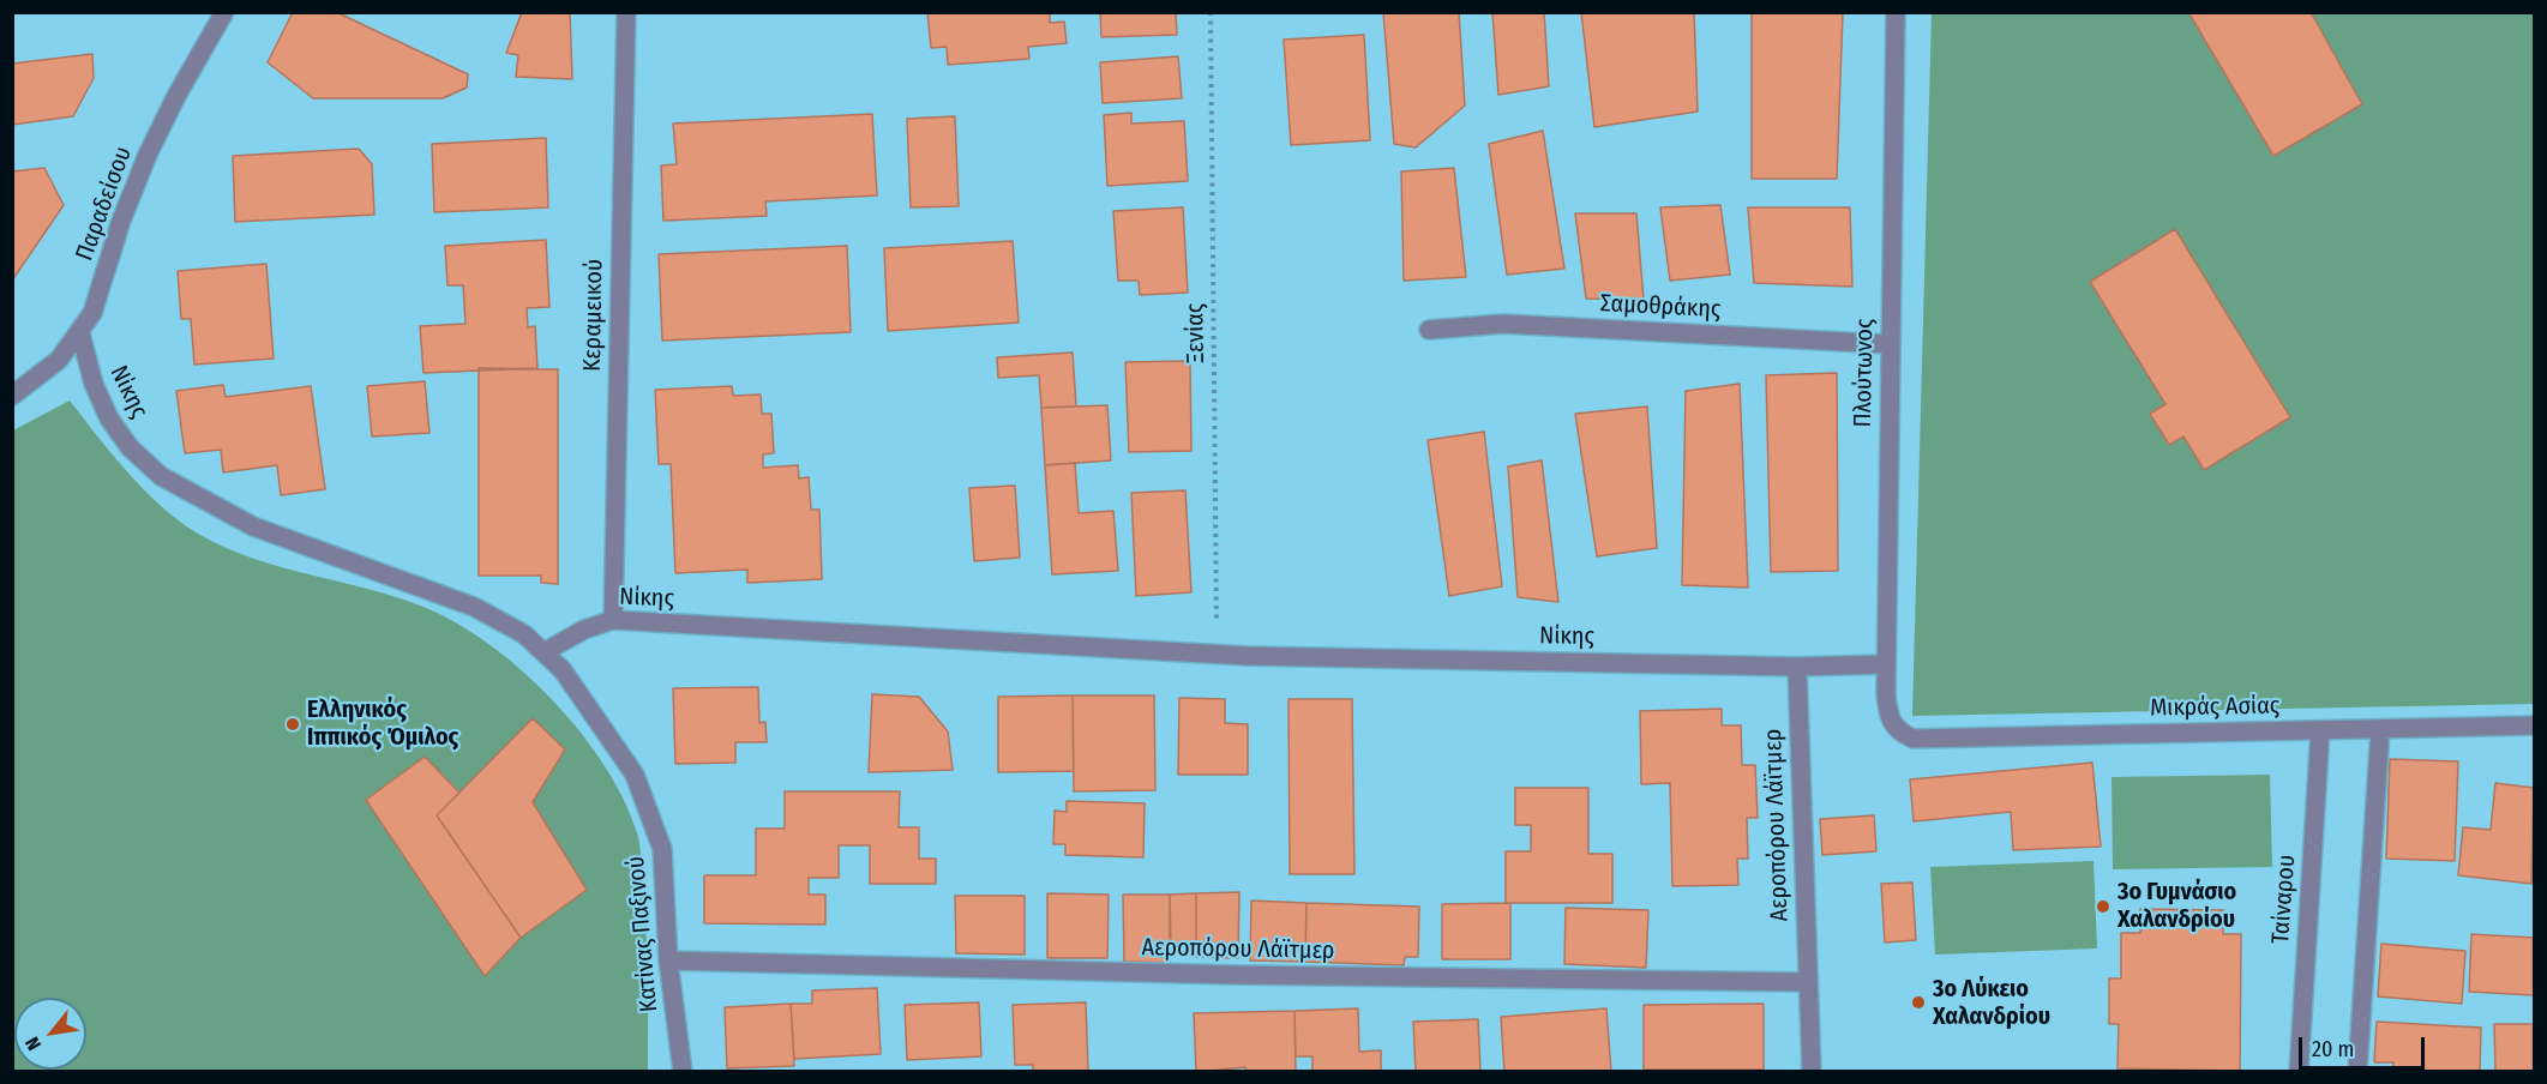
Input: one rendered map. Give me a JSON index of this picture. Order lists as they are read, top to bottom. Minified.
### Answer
{"streets":{"street":["Παραδείσου","Σαμοθράκης","Κεραμεικού","Πλούτωνος","Νίκης","Μικράς Ασίας","Αεροπόρου Λάϊτμερ","Ταίναρου","Κατίνας Παξινού"],"path":["Ξενίας"]},"crossings":[["Παραδείσου","Νίκης"],["Σαμοθράκης","Πλούτωνος"],["Κεραμεικού","Νίκης"],["Ξενίας","Νίκης"],["Πλούτωνος","Νίκης"],["Πλούτωνος","Μικράς Ασίας"],["Νίκης","Αεροπόρου Λάϊτμερ"],["Νίκης","Κατίνας Παξινού"],["Μικράς Ασίας","Ταίναρου"],["Αεροπόρου Λάϊτμερ","Κατίνας Παξινού"]],"places":["Ελληνικός Ιππικός Όμιλος","3ο Γυμνάσιο Χαλανδρίου","3ο Λύκειο Χαλανδρίου"],"scale_bar":"20 m","north":"bottom left"}
